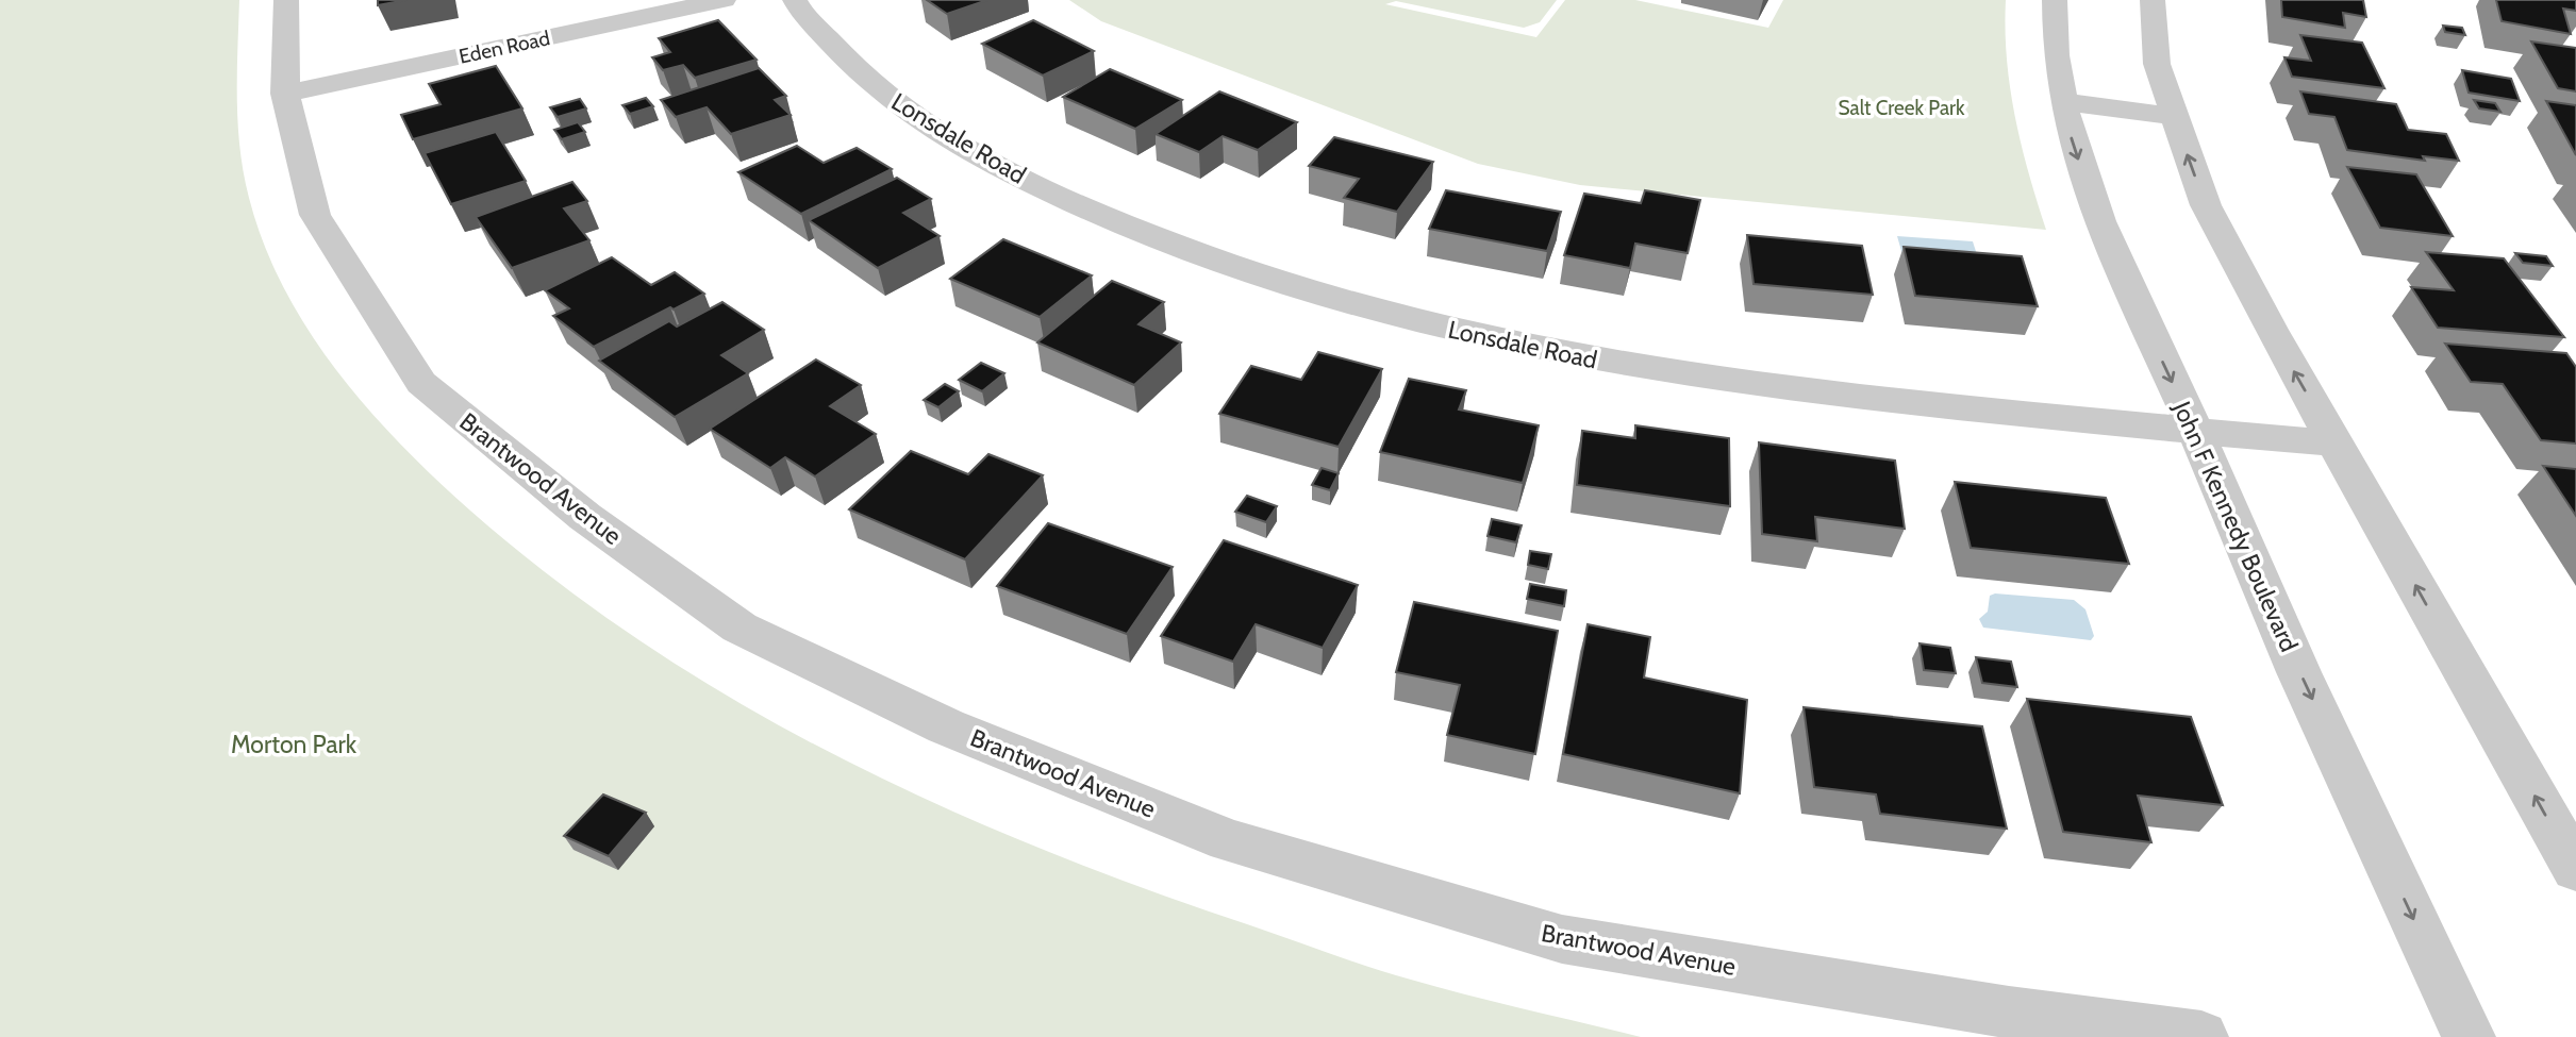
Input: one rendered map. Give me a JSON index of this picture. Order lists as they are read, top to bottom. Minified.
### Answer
{"streets":{"street":["Eden Road","Lonsdale Road","Brantwood Avenue","John F Kennedy Boulevard"]},"crossings":[["Eden Road","Brantwood Avenue"],["Lonsdale Road","John F Kennedy Boulevard"]],"parks":["Salt Creek Park","Morton Park"]}
